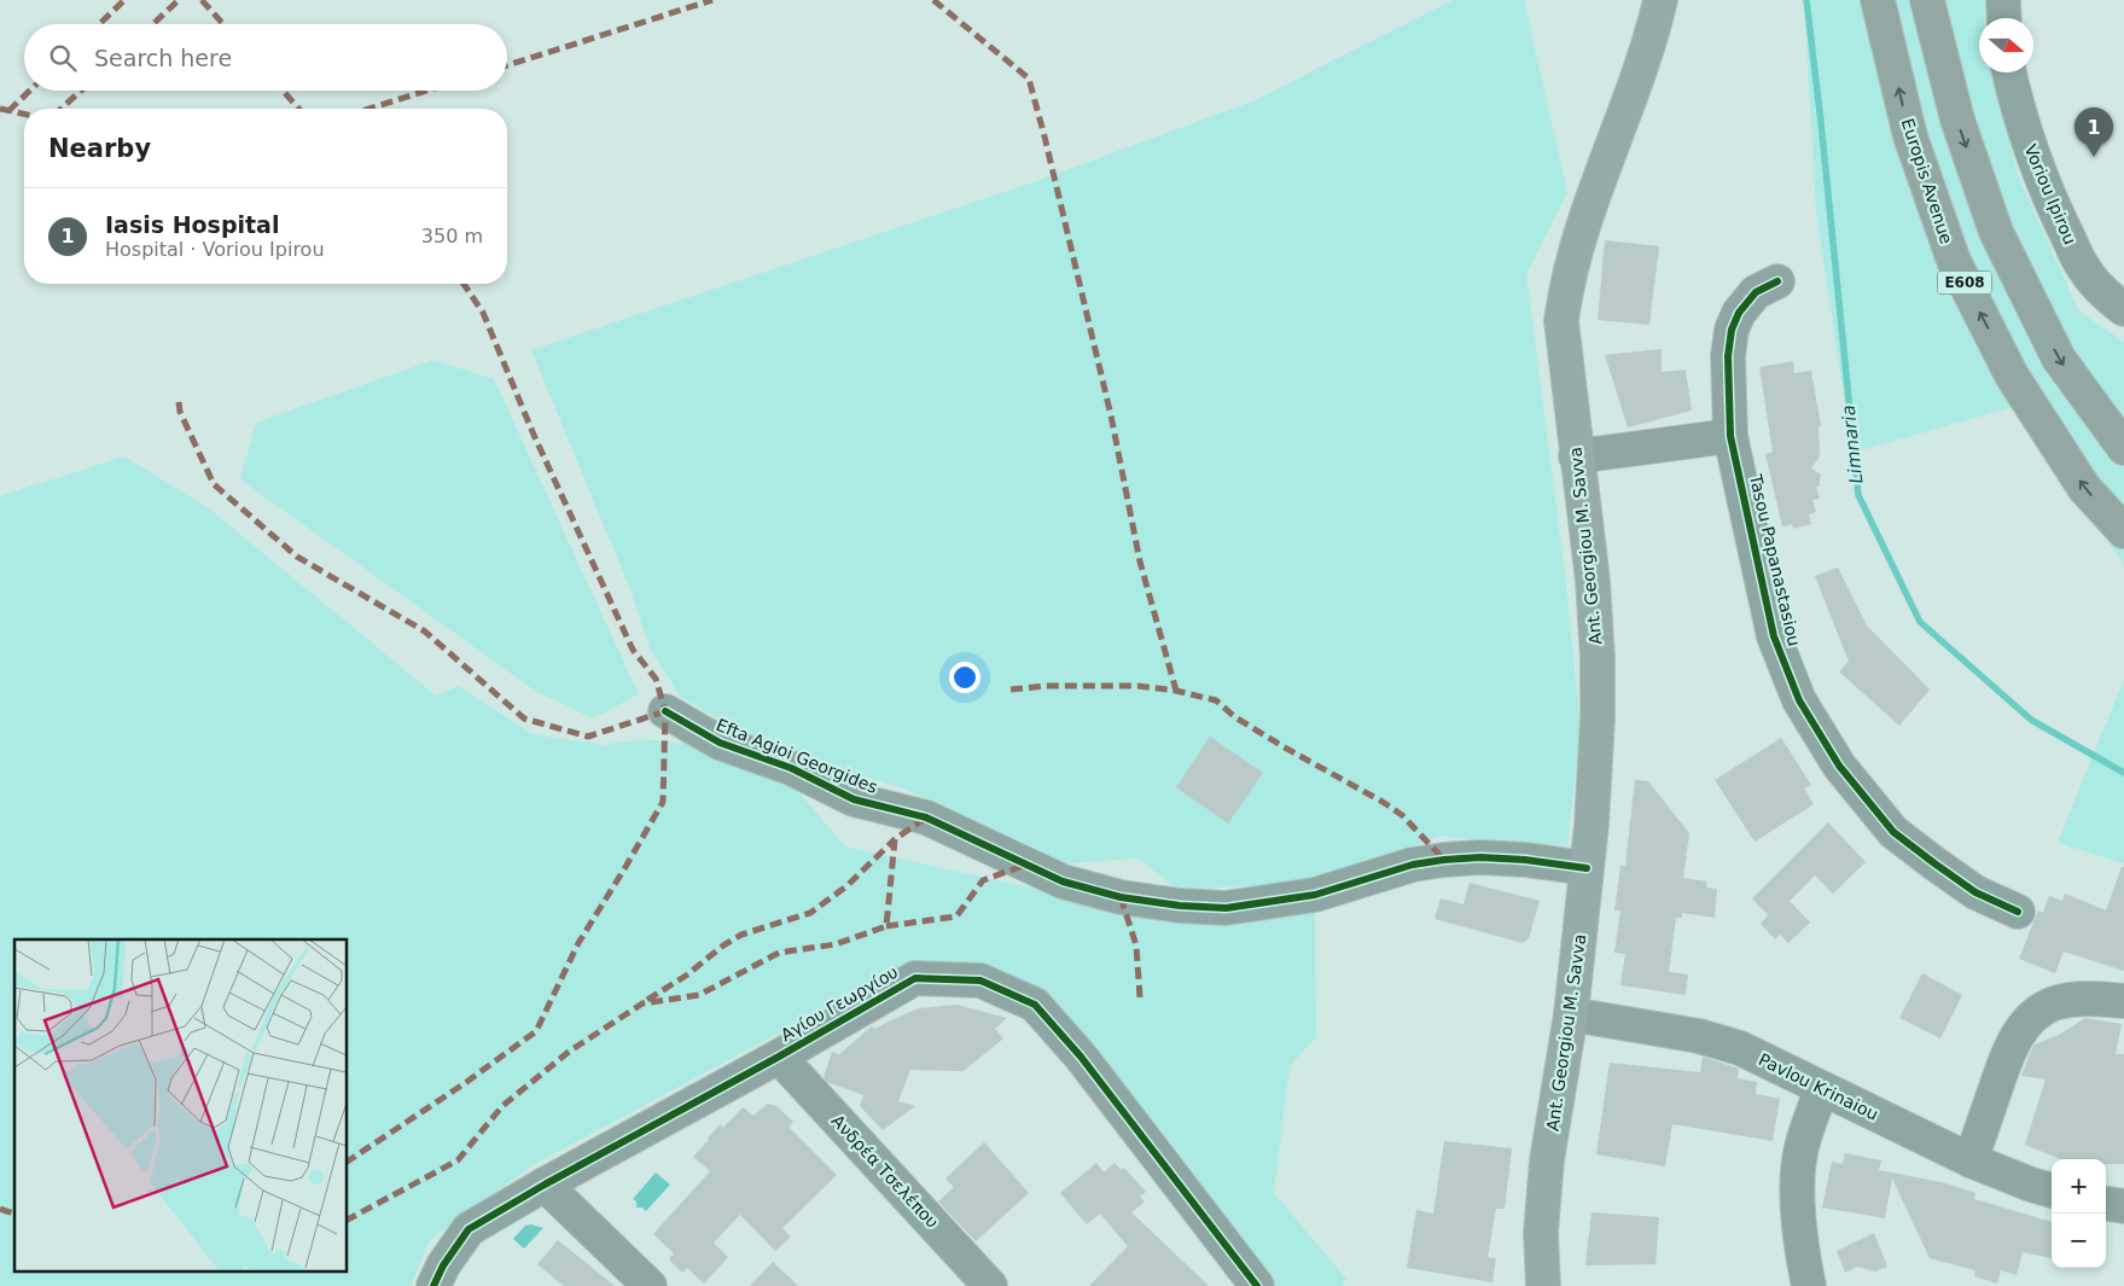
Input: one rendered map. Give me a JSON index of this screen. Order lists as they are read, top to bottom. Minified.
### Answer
{"streets":{"highway":["Europis Avenue","E608"],"main road":["Ant. Georgiou M. Savva"],"street":["Voriou Ipirou","Tasou Papanastasiou","Efta Agioi Georgides","Αγίου Γεωργίου","Pavlou Krinaiou","Ανδρέα Τσελέπου"]},"crossings":[["Ant. Georgiou M. Savva","Efta Agioi Georgides"],["Ant. Georgiou M. Savva","Pavlou Krinaiou"],["Αγίου Γεωργίου","Ανδρέα Τσελέπου"]],"water":["Limnaria"],"north":"right","page":{"search":"Search here","pins":"1","heading":"Nearby","list":[{"mark":"1","name":"Iasis Hospital","note":"Hospital · Voriou Ipirou","value":"350 m"}],"map_buttons":["+","−"]}}
